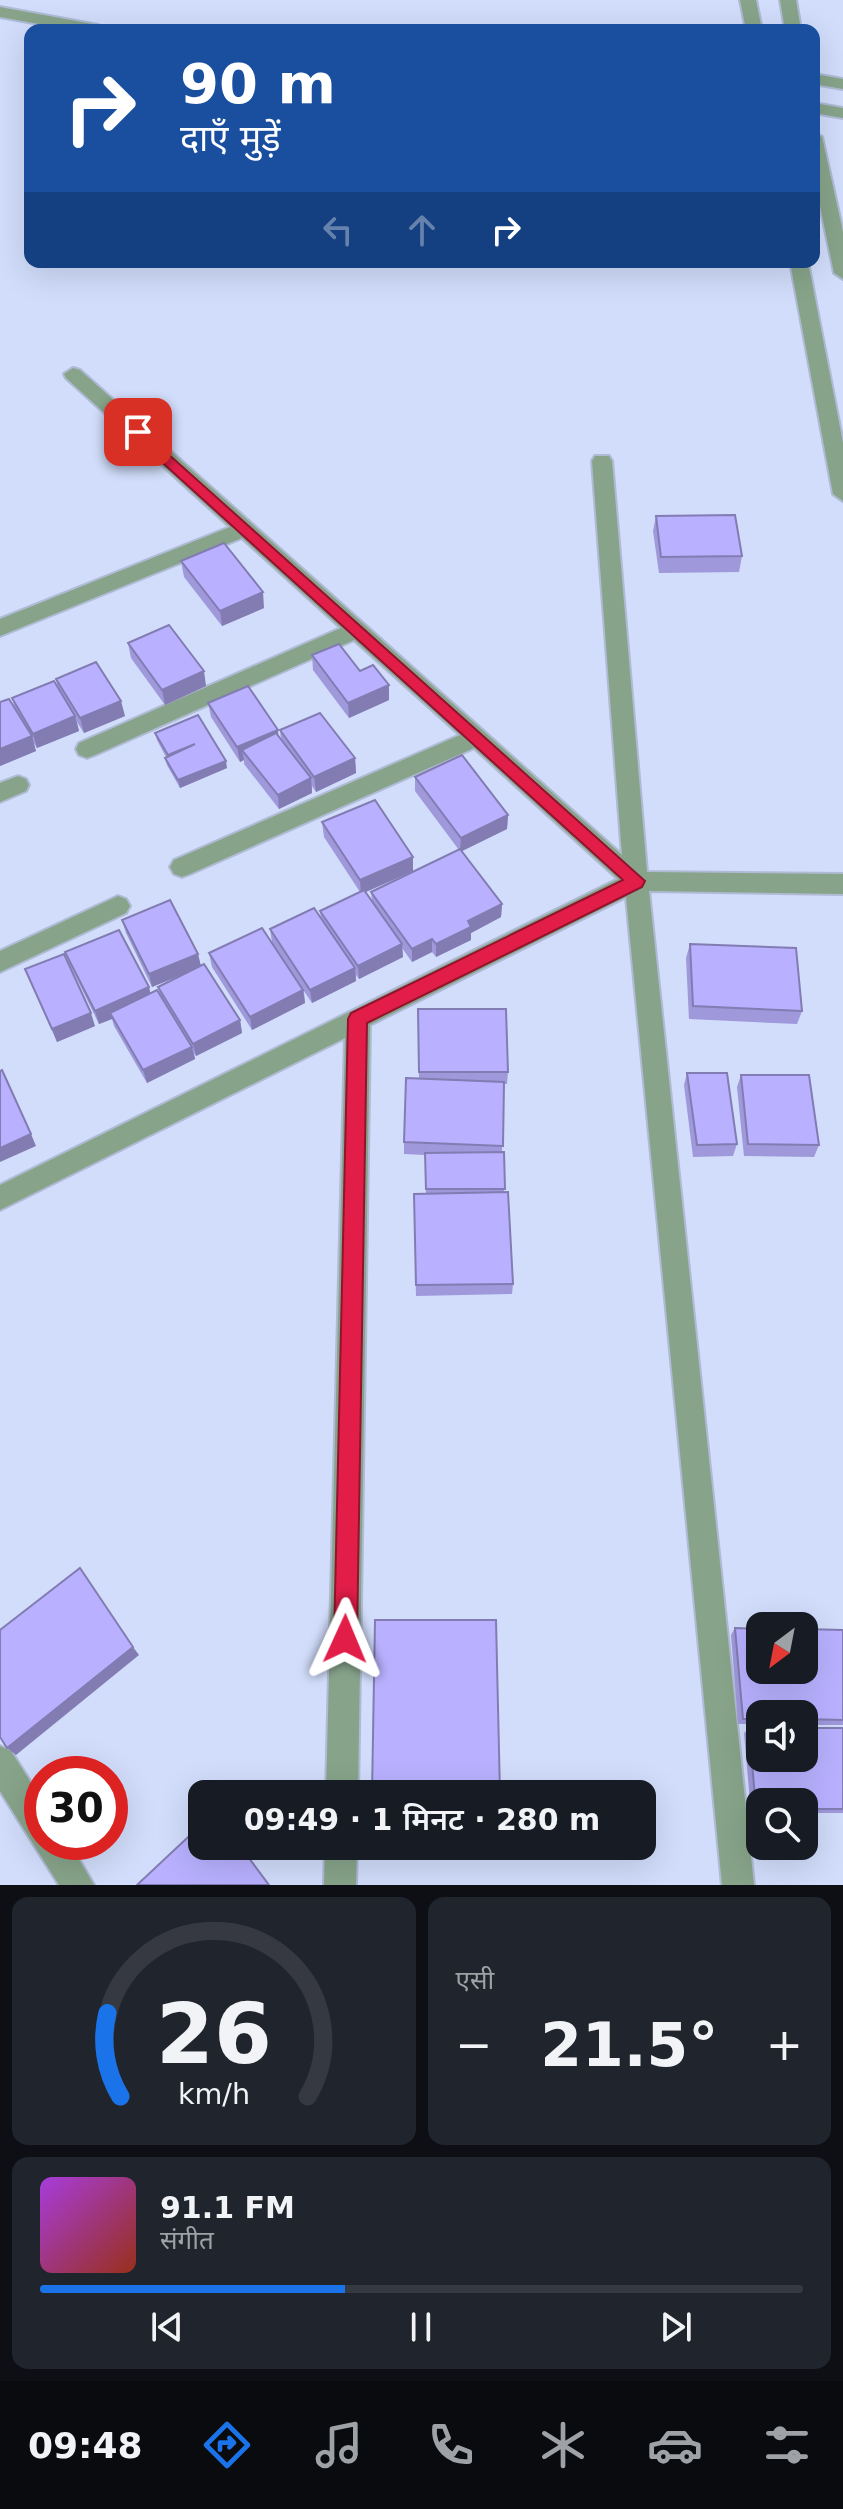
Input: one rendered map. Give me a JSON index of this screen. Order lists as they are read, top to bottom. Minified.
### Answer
{"north":"bottom left","page":{"turn":["90 m","दाएँ मुड़ें"],"limit":"30","trip":"09:49 · 1 मिनट · 280 m","tile":"एसी","heat":["−","21.5°","+"],"song":["91.1 FM","संगीत"],"tabs":"09:48","gauge":["26","km/h"]}}
